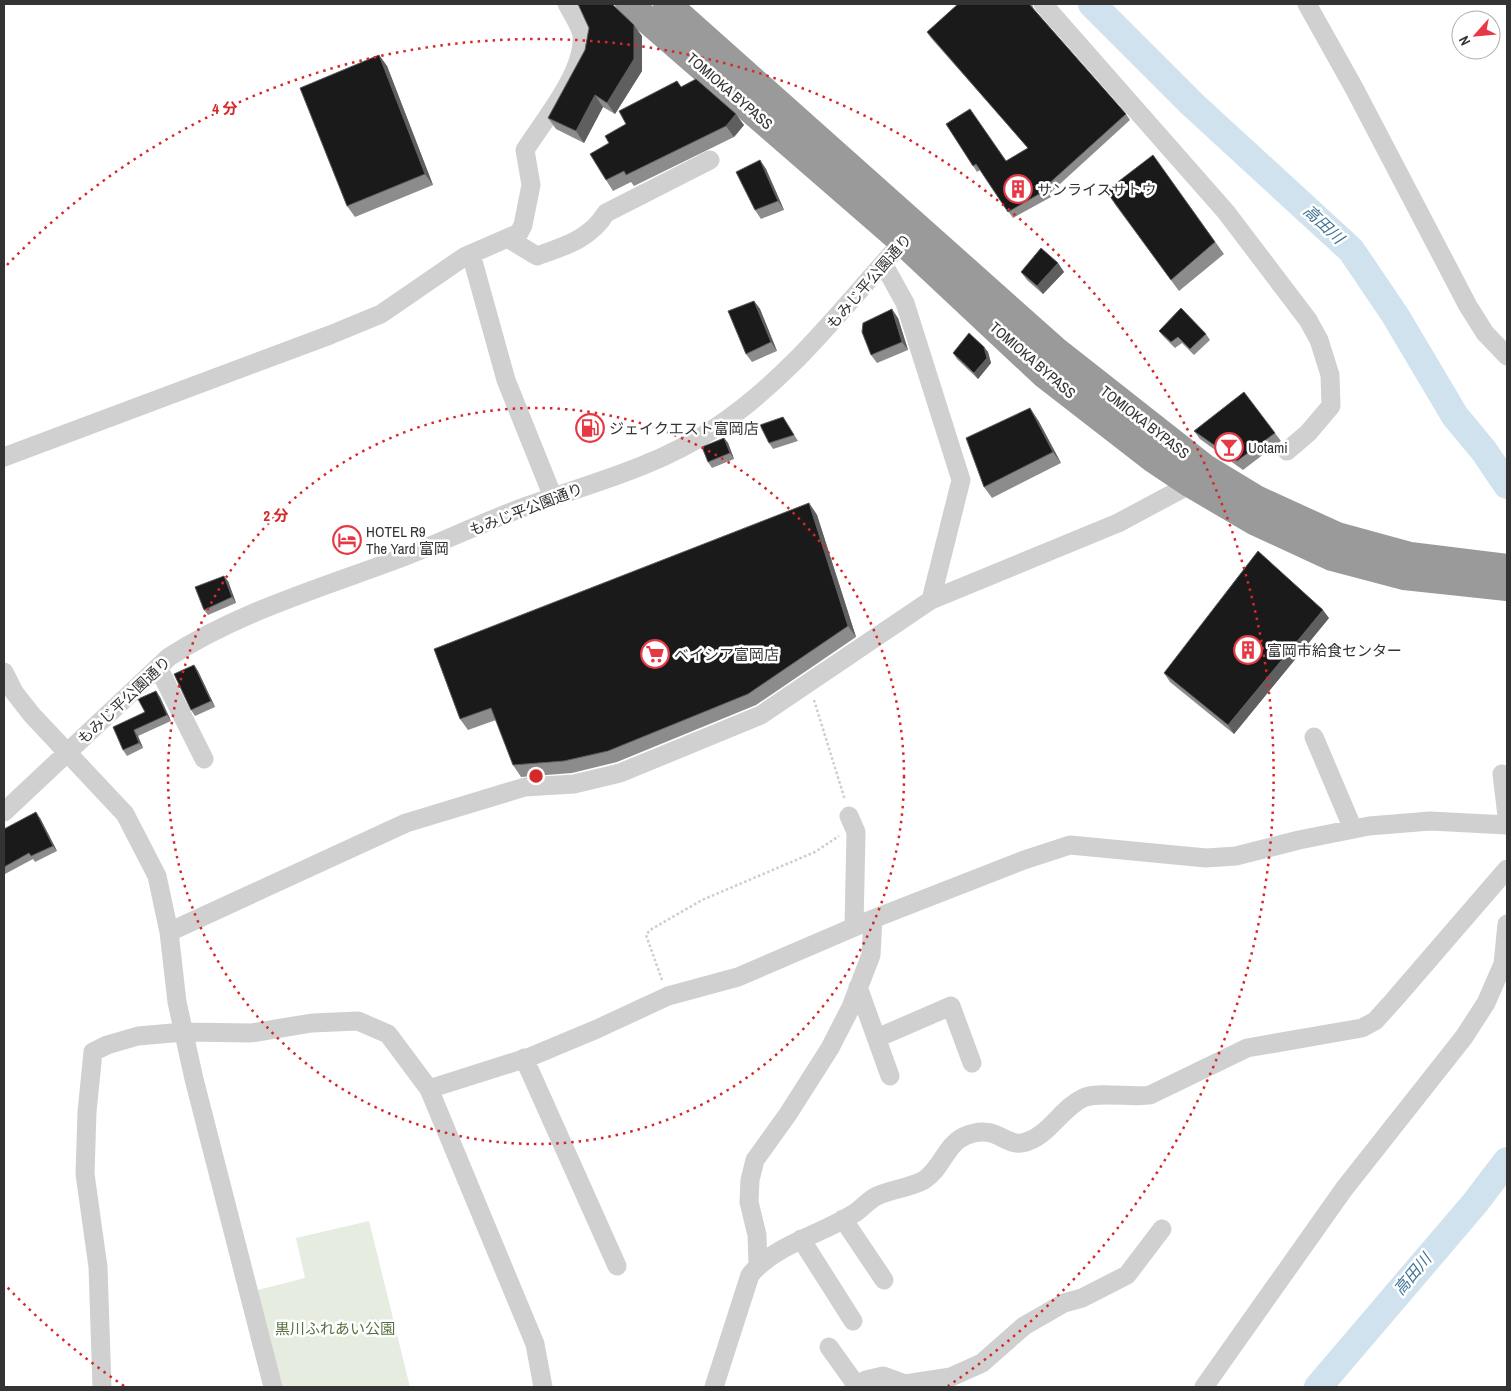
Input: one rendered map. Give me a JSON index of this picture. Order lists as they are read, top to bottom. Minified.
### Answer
{"streets":{"highway":["TOMIOKA BYPASS"],"street":["もみじ平公園通り"]},"crossings":[["TOMIOKA BYPASS","もみじ平公園通り"]],"water":["高田川"],"parks":["黒川ふれあい公園"],"places":{"building":["サンライスサトウ","富岡市給食センター"],"fuel station":["ジェイクエスト富岡店"],"bar":["Uotami"],"hotel":["HOTEL R9 The Yard 富岡"],"supermarket":["ベイシア富岡店"]},"north":"bottom left","rings":["4 分","2 分"]}
